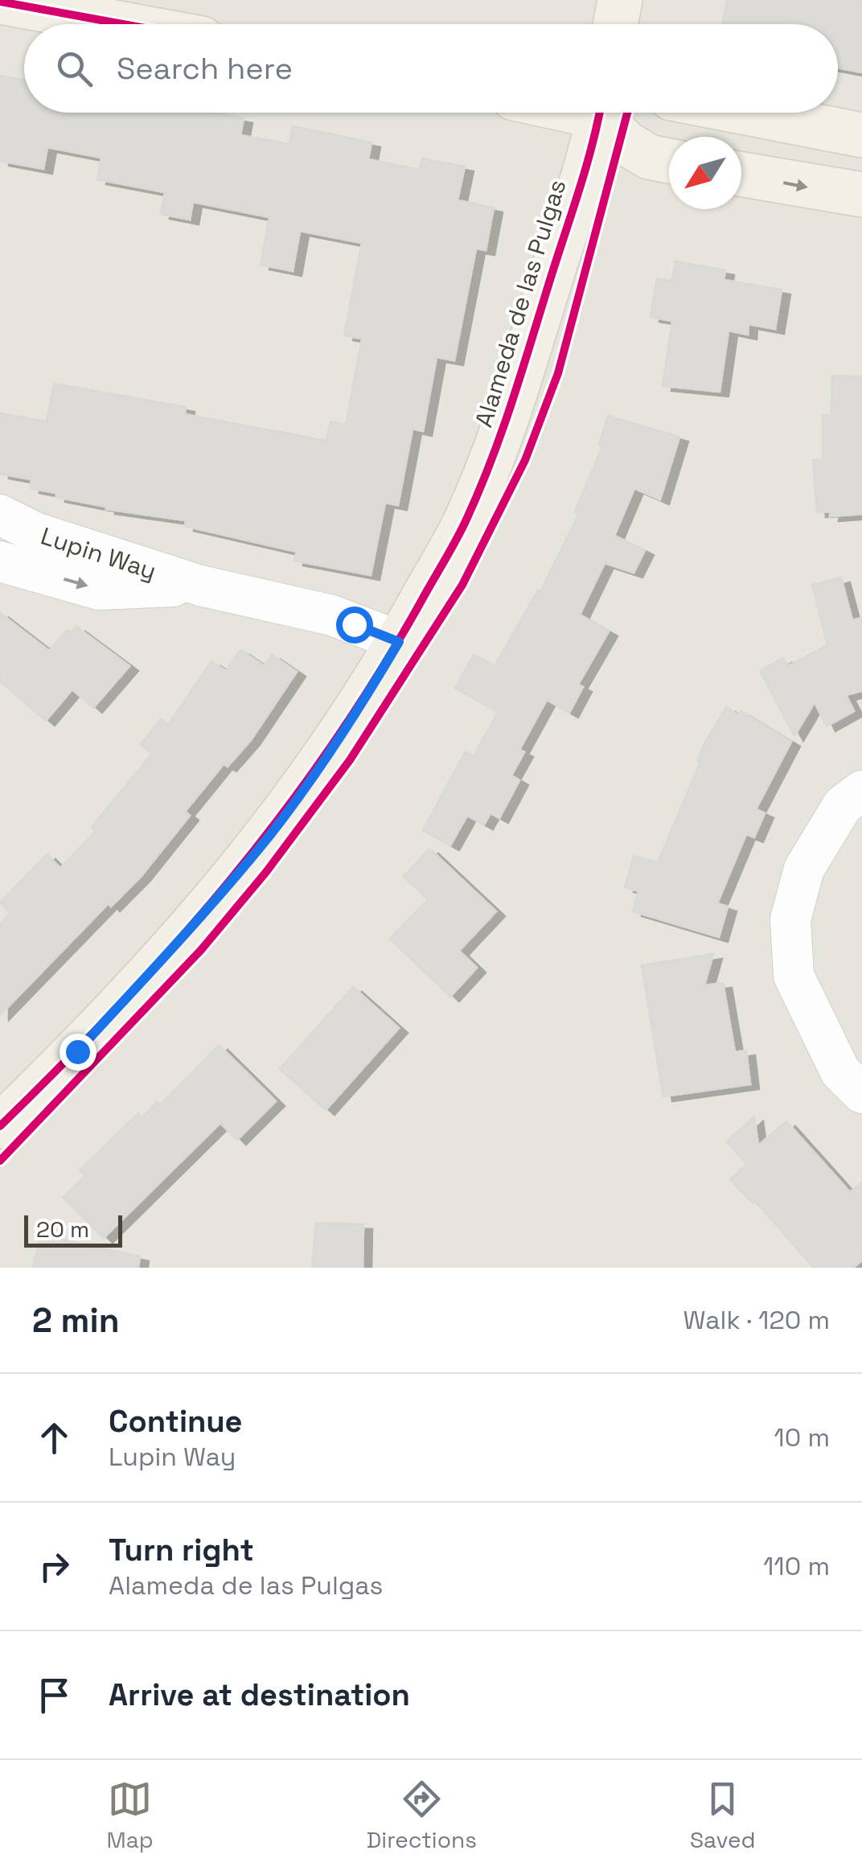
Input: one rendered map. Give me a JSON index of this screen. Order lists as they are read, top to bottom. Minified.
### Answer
{"streets":{"main road":["Alameda de las Pulgas"],"street":["Lupin Way"]},"crossings":[["Alameda de las Pulgas","Lupin Way"]],"scale_bar":"20 m","north":"bottom left","page":{"search":"Search here","scale":"20 m","heading":["2 min","Walk · 120 m"],"list":[["Continue","Lupin Way","10 m"],["Turn right","Alameda de las Pulgas","110 m"],"Arrive at destination"],"nav":["Map","Directions","Saved"]}}
